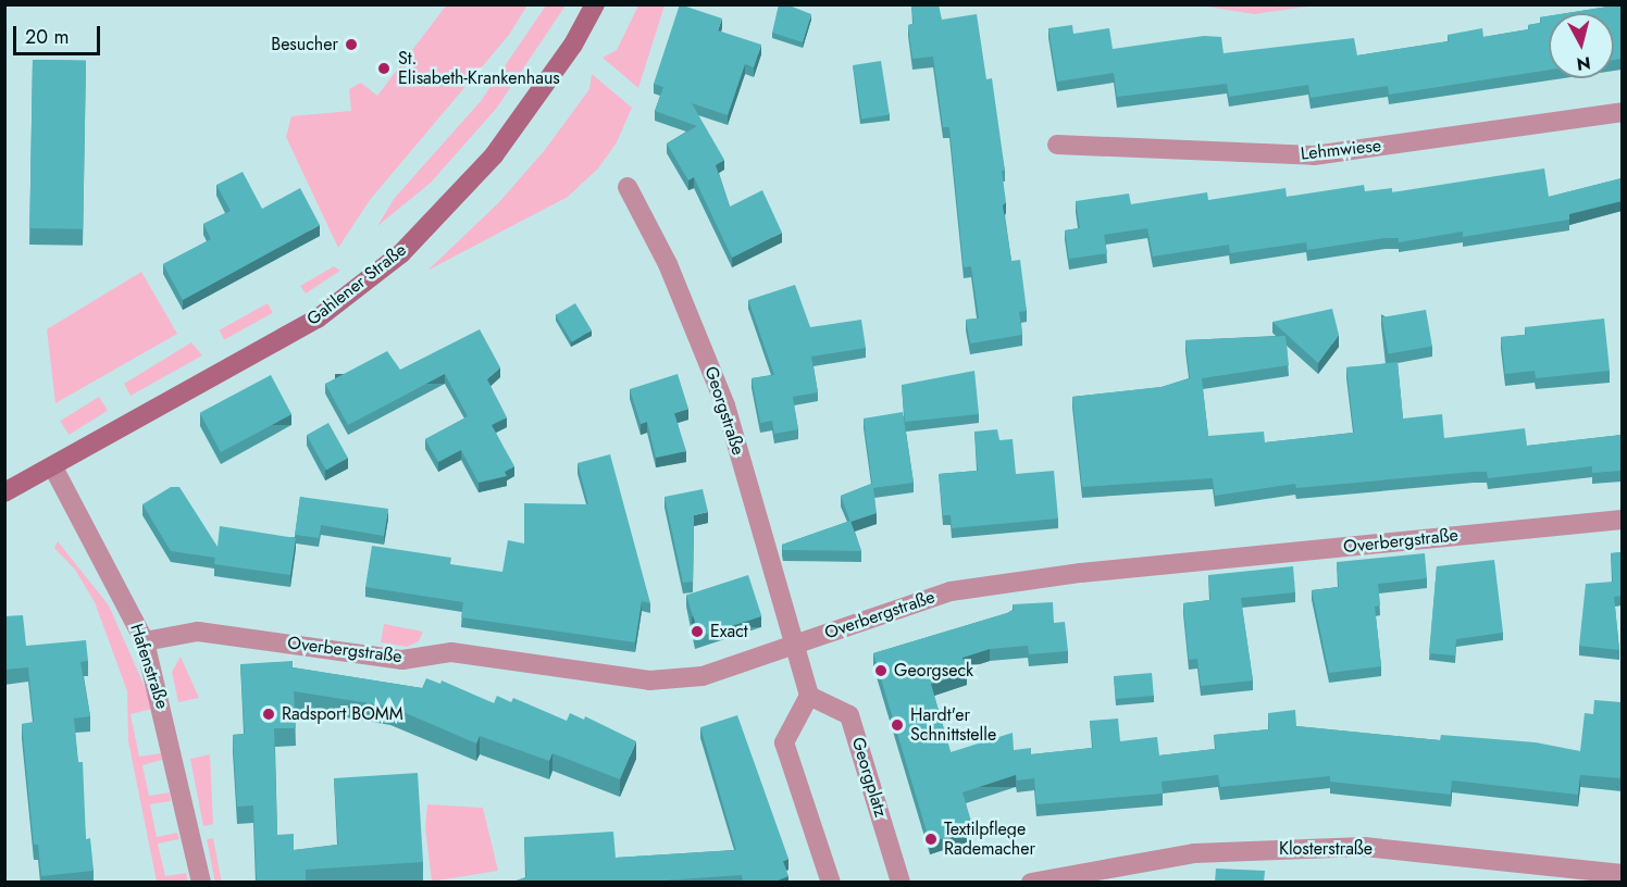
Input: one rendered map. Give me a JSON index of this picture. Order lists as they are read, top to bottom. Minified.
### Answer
{"streets":{"main road":["Gahlener Straße"],"street":["Lehmwiese","Georgstraße","Overbergstraße","Hafenstraße","Georgplatz","Klosterstraße"]},"crossings":[["Gahlener Straße","Hafenstraße"],["Georgstraße","Overbergstraße"],["Overbergstraße","Hafenstraße"]],"places":["Besucher","St. Elisabeth-Krankenhaus","Exact","Georgseck","Radsport BOMM","Hardt'er Schnittstelle","Textilpflege Rademacher"],"scale_bar":"20 m","north":"bottom"}
